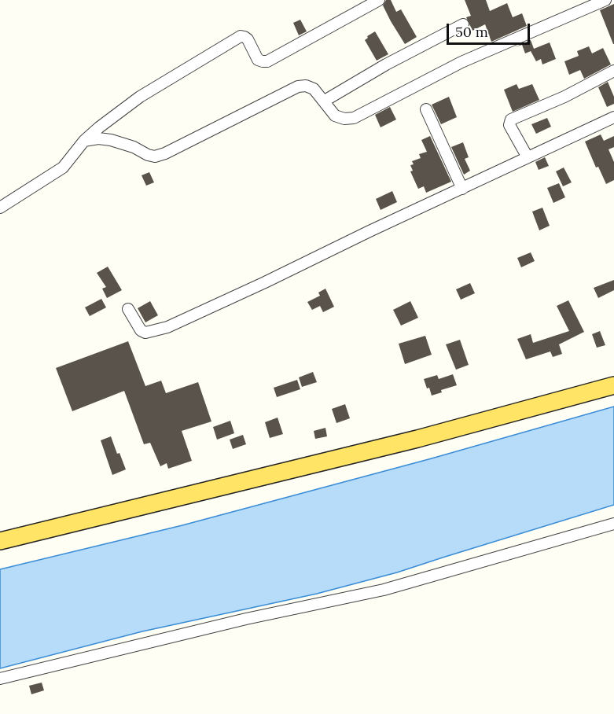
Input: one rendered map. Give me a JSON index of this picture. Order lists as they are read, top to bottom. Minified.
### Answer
{"scale_bar":"50 m"}
